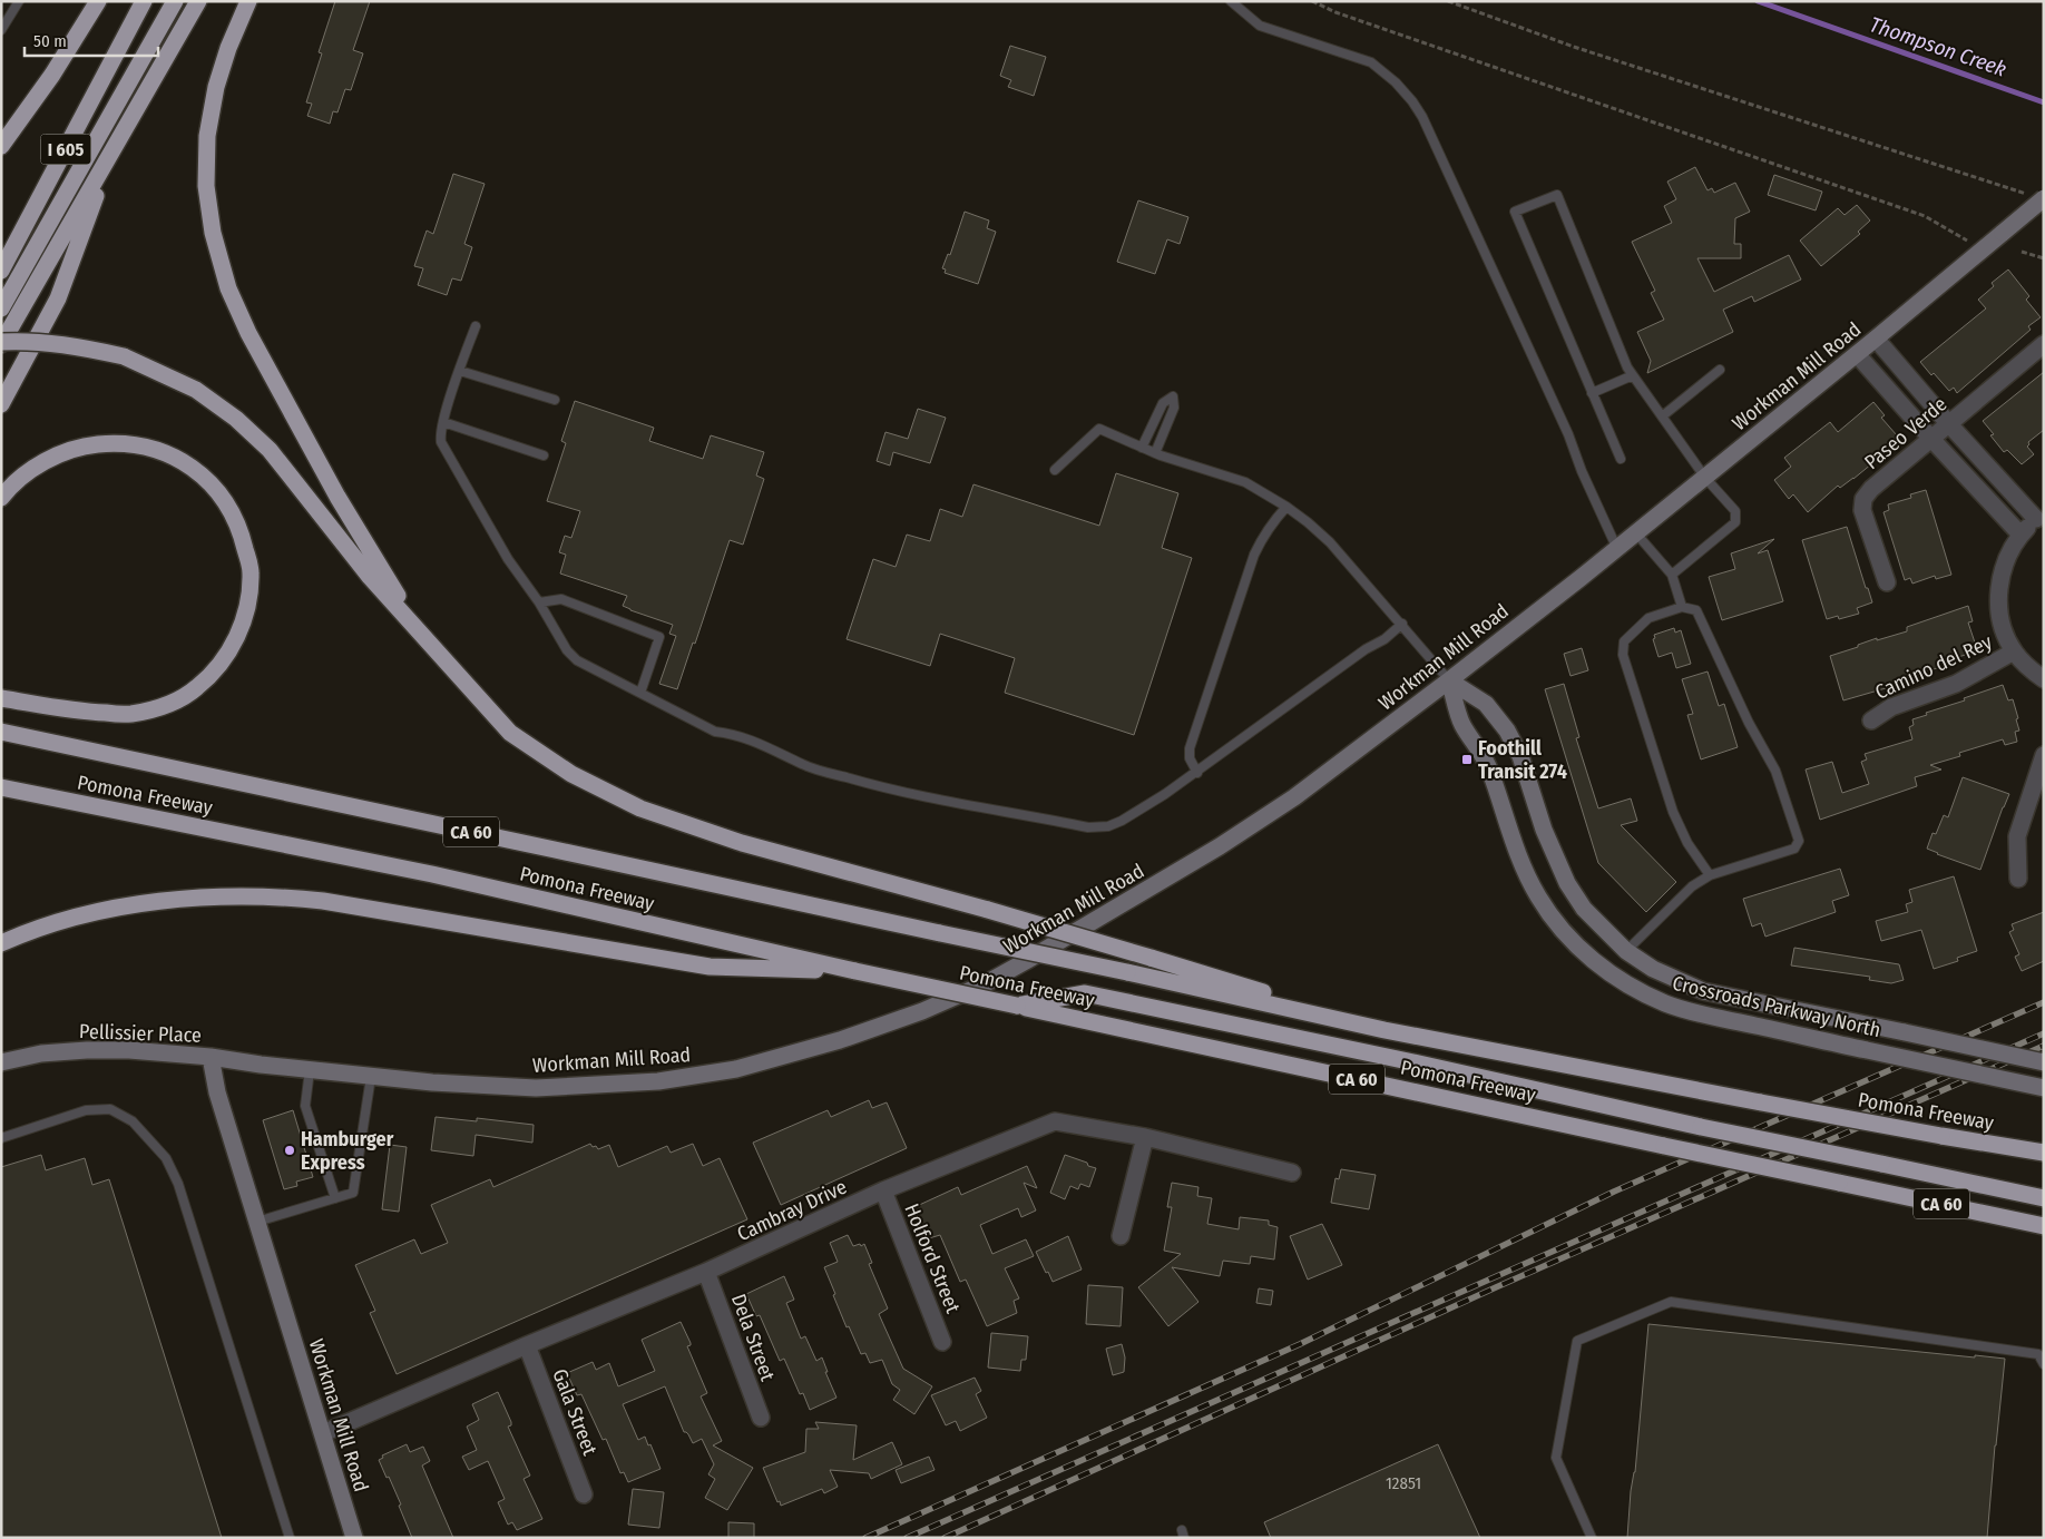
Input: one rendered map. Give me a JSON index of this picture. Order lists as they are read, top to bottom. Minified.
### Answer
{"streets":{"highway":["I 605","Pomona Freeway","CA 60"],"main road":["Workman Mill Road","Crossroads Parkway North","Pellissier Place"],"street":["Paseo Verde","Camino del Rey","Cambray Drive","Holford Street","Dela Street","Gala Street"]},"crossings":[["Workman Mill Road","Crossroads Parkway North"],["Workman Mill Road","Pellissier Place"],["Workman Mill Road","Cambray Drive"],["Cambray Drive","Holford Street"],["Cambray Drive","Dela Street"],["Cambray Drive","Gala Street"]],"water":["Thompson Creek"],"places":{"transit":["Foothill Transit 274"],"other":["Hamburger Express"]},"house_numbers":["12851"],"scale_bar":"50 m"}
